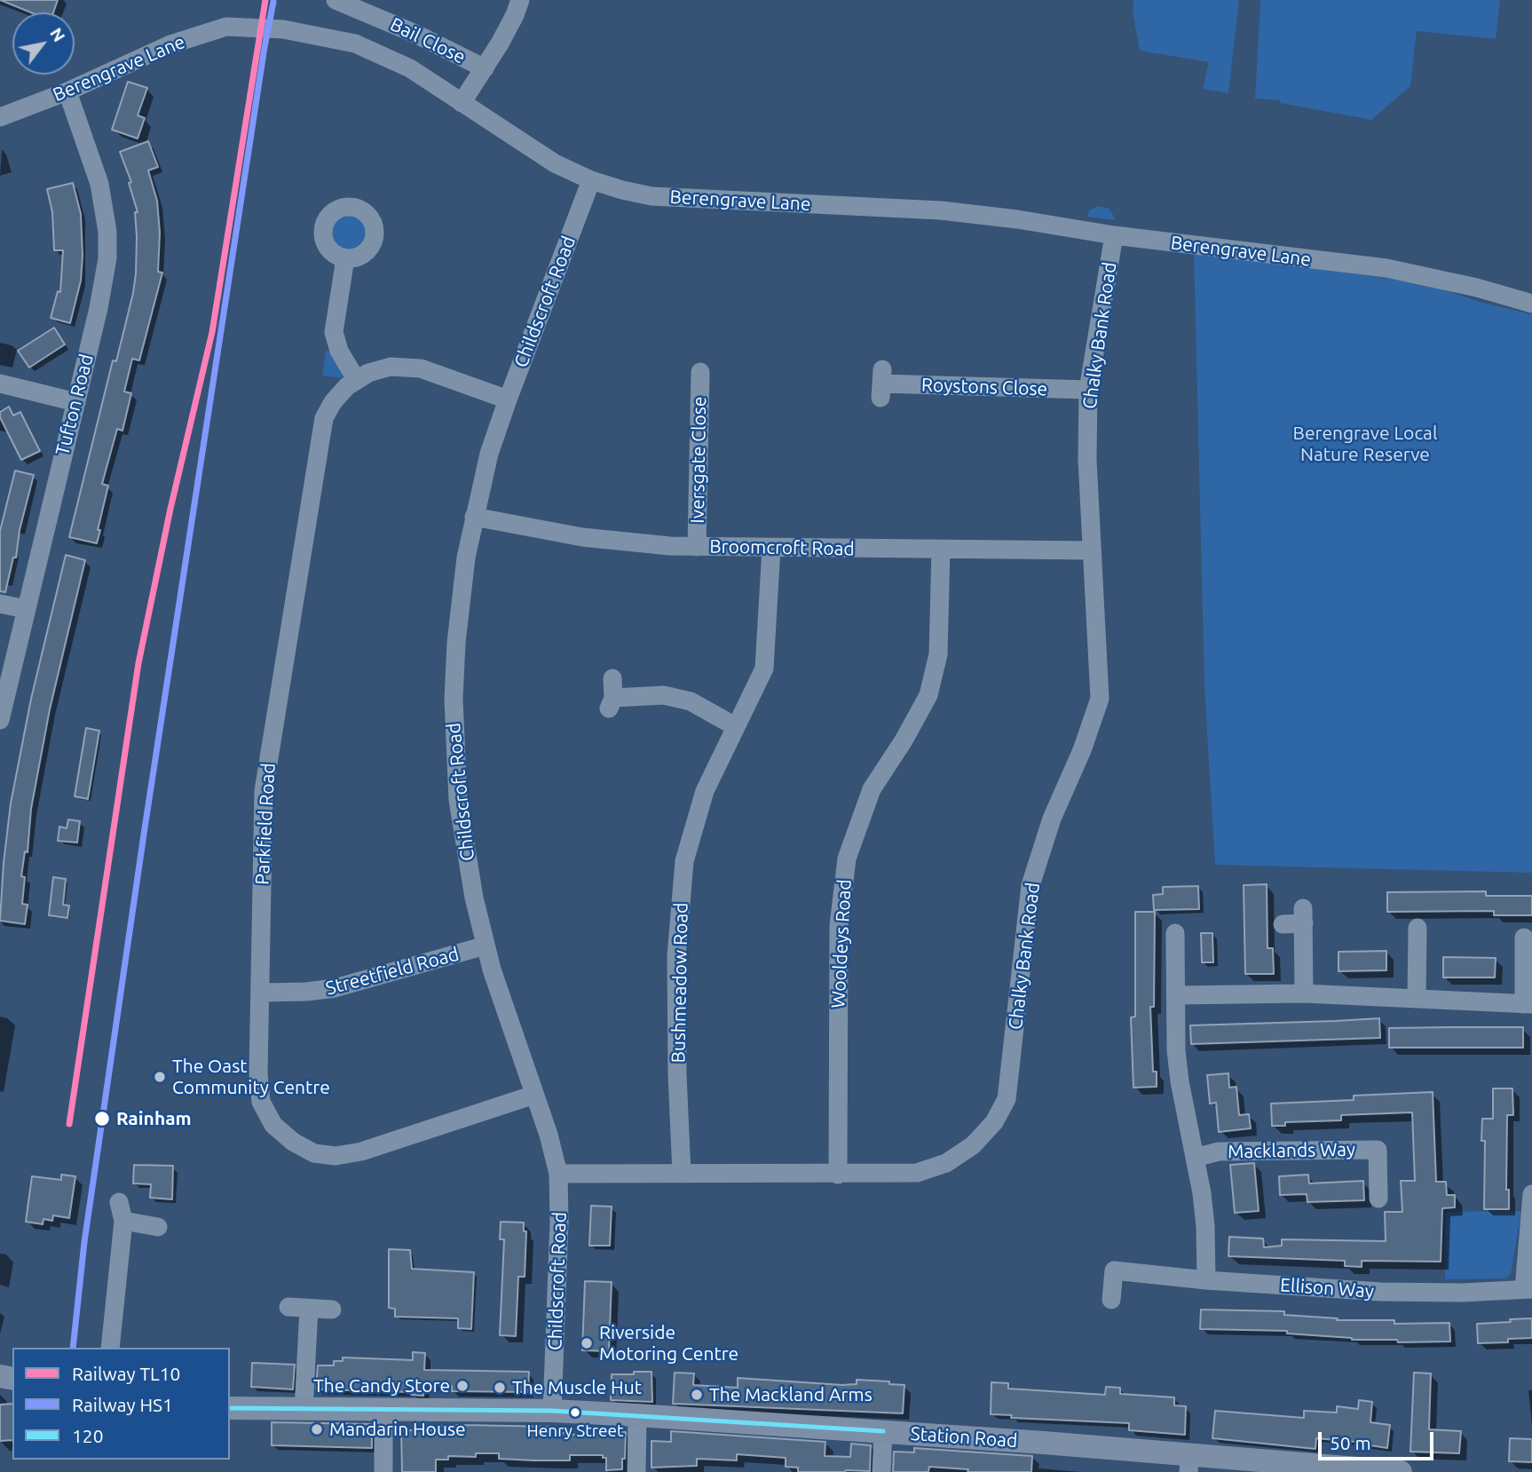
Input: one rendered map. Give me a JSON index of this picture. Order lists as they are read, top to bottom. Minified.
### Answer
{"streets":{"main road":["Station Road"],"street":["Bail Close","Berengrave Lane","Childscroft Road","Chalky Bank Road","Roystons Close","Tufton Road","Iversgate Close","Broomcroft Road","Parkfield Road","Wooldeys Road","Streetfield Road","Bushmeadow Road","Macklands Way","Ellison Way"]},"crossings":[["Berengrave Lane","Childscroft Road"],["Berengrave Lane","Chalky Bank Road"],["Berengrave Lane","Tufton Road"],["Childscroft Road","Chalky Bank Road"],["Childscroft Road","Broomcroft Road"],["Childscroft Road","Parkfield Road"],["Childscroft Road","Streetfield Road"],["Childscroft Road","Station Road"],["Chalky Bank Road","Roystons Close"],["Chalky Bank Road","Broomcroft Road"],["Chalky Bank Road","Wooldeys Road"],["Chalky Bank Road","Bushmeadow Road"],["Iversgate Close","Broomcroft Road"],["Broomcroft Road","Wooldeys Road"],["Broomcroft Road","Bushmeadow Road"],["Parkfield Road","Streetfield Road"]],"parks":["Berengrave Local Nature Reserve"],"places":["The Oast Community Centre","Rainham","Riverside Motoring Centre","The Candy Store","The Muscle Hut","The Mackland Arms","Henry Street","Mandarin House"],"lines":["rail line TL10","rail line HS1","transit line 120"],"legend":["Railway TL10","Railway HS1","120"],"scale_bar":"50 m","north":"top right"}
